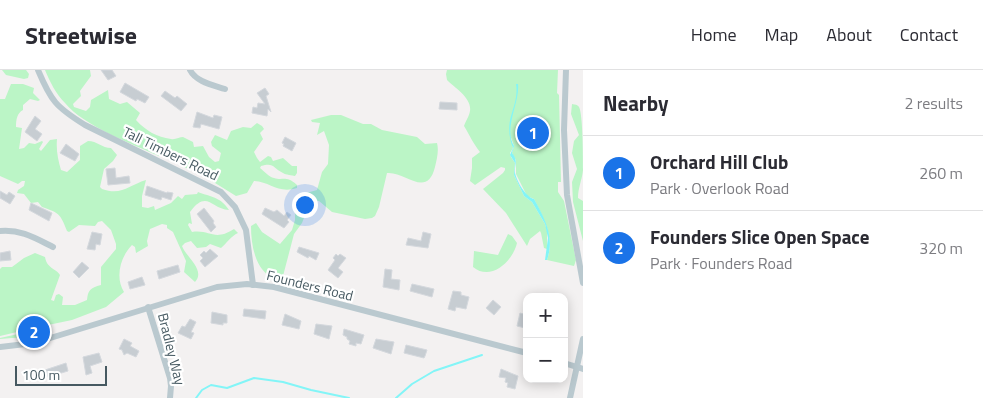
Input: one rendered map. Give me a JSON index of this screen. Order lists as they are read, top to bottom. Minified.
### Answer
{"streets":{"street":["Tall Timbers Road","Founders Road","Bradley Way"]},"crossings":[["Tall Timbers Road","Founders Road"],["Founders Road","Bradley Way"]],"scale_bar":"100 m","page":{"header":"Streetwise","nav":["Home","Map","About","Contact"],"heading":["Nearby","2 results"],"pins":["1","2"],"list":[{"mark":"1","name":"Orchard Hill Club","note":"Park · Overlook Road","value":"260 m"},{"mark":"2","name":"Founders Slice Open Space","note":"Park · Founders Road","value":"320 m"}],"map_buttons":["+","−"],"scale":"100 m"}}
